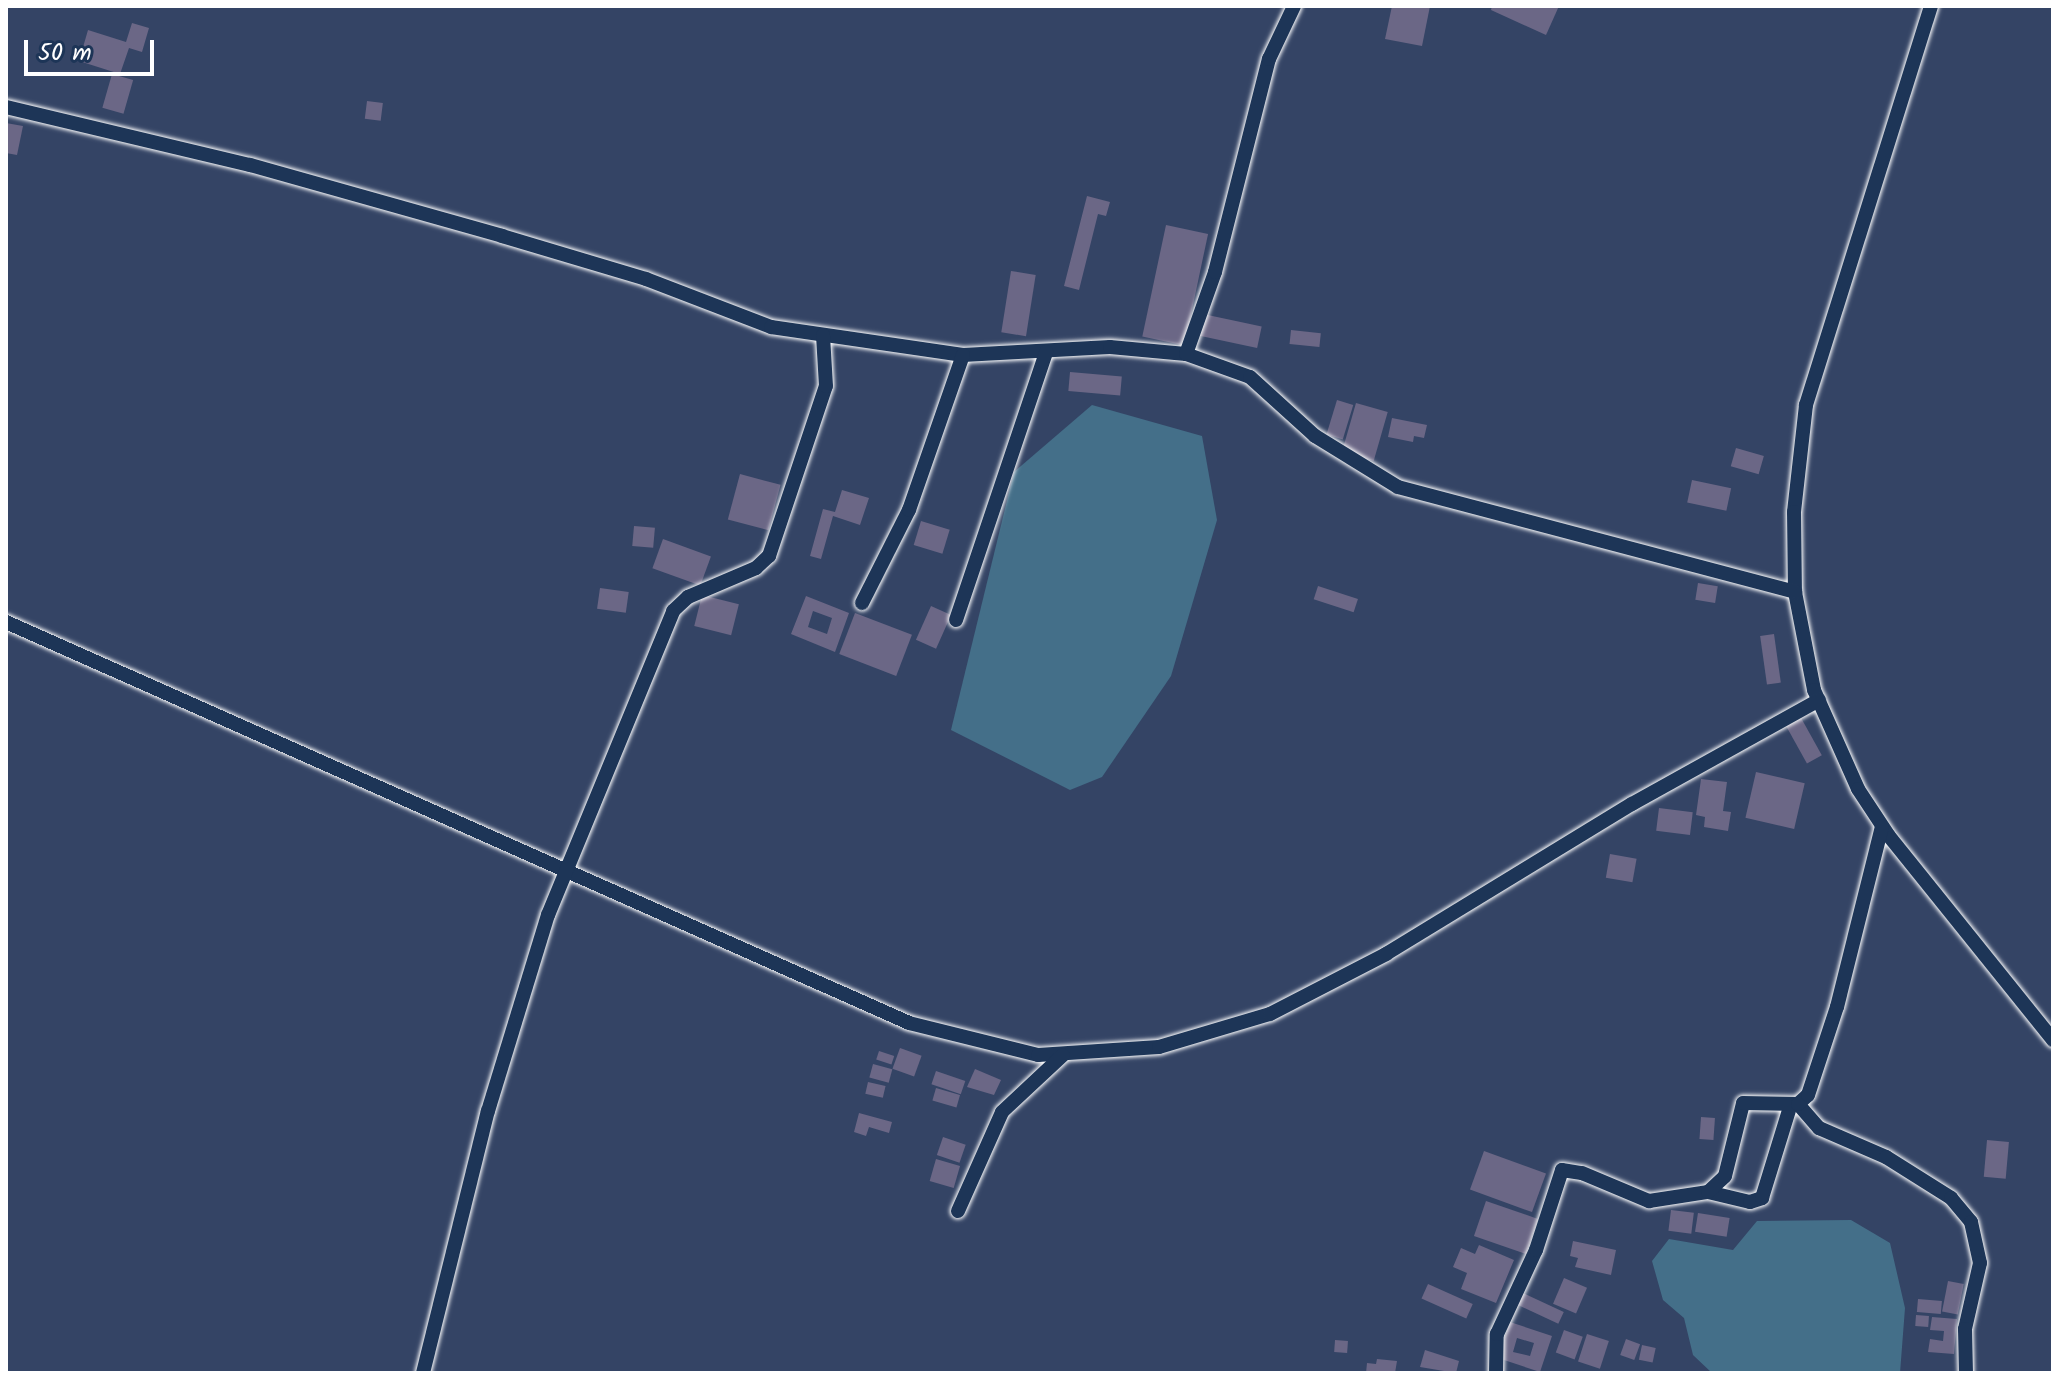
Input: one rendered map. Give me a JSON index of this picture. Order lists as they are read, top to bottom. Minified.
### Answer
{"scale_bar":"50 m"}
